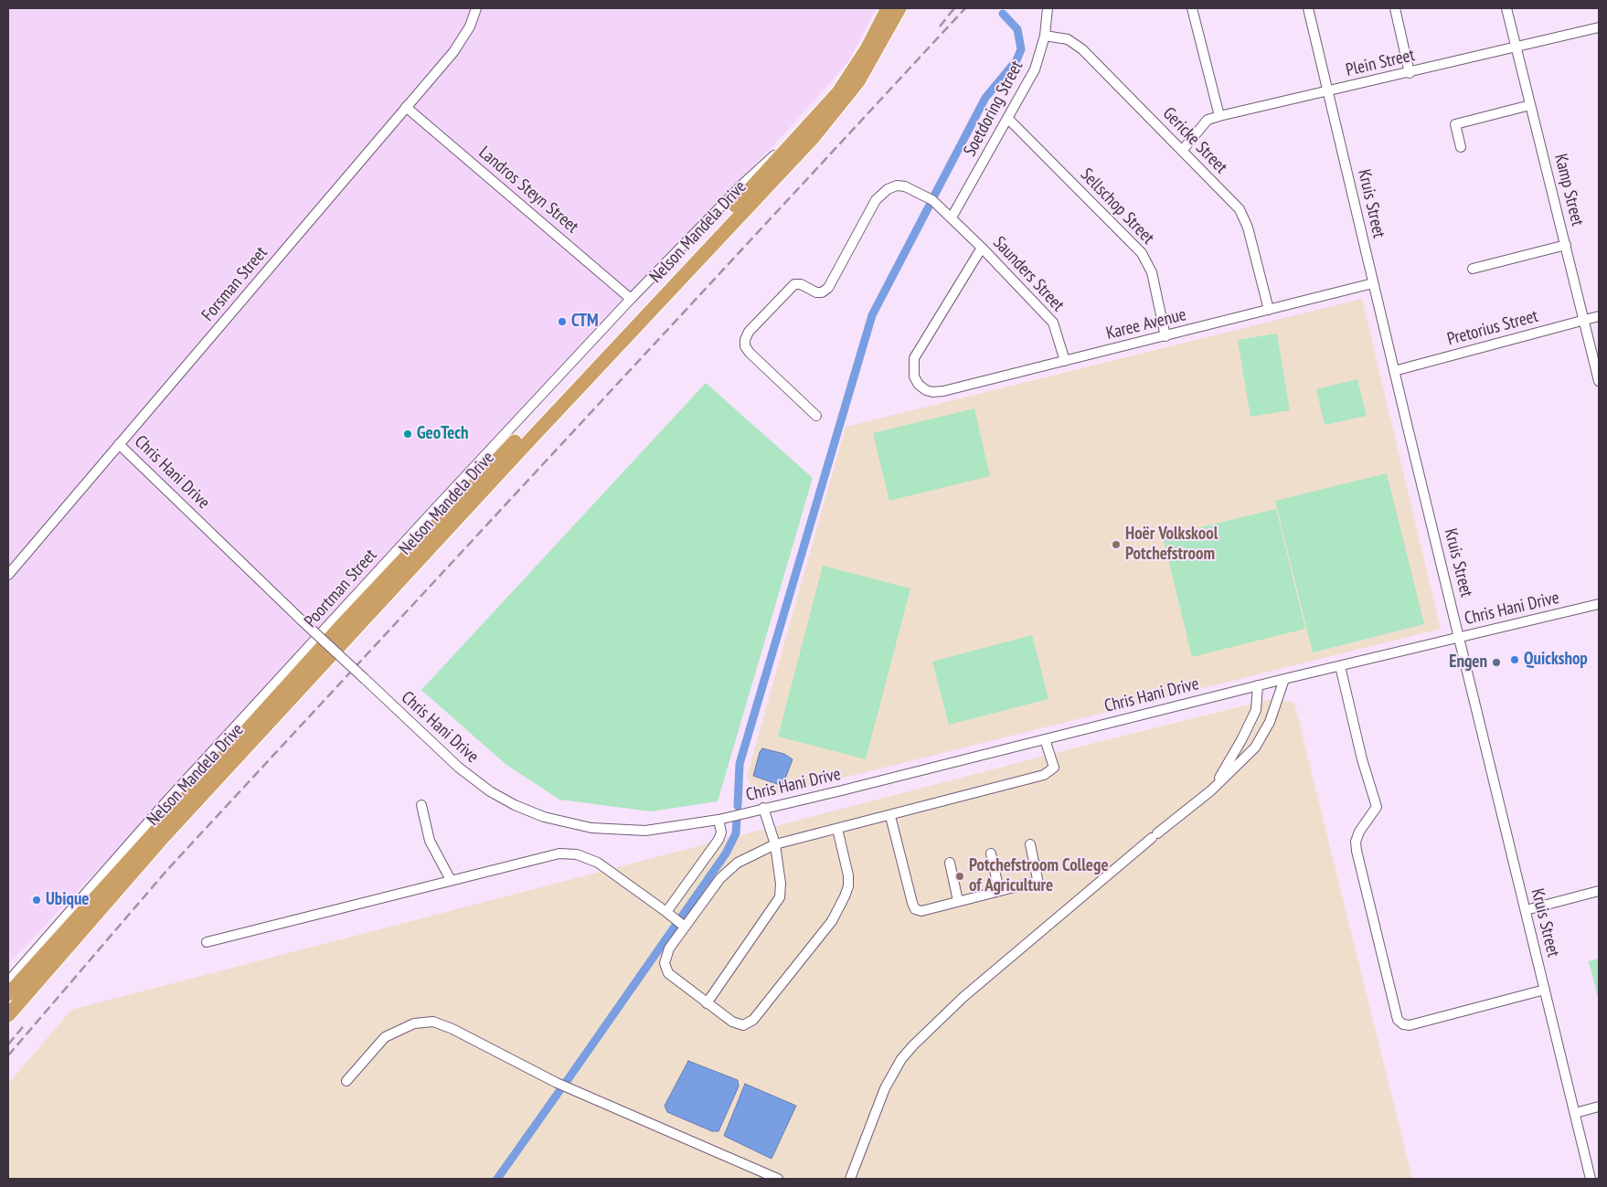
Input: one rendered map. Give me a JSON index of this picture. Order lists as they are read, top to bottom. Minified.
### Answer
{"streets":{"highway":["Nelson Mandela Drive"],"street":["Plein Street","Soetdoring Street","Gericke Street","Landros Steyn Street","Kamp Street","Kruis Street","Sellschop Street","Saunders Street","Forsman Street","Karee Avenue","Pretorius Street","Chris Hani Drive","Poortman Street"]},"crossings":[["Plein Street","Gericke Street"],["Plein Street","Kamp Street"],["Plein Street","Kruis Street"],["Soetdoring Street","Gericke Street"],["Soetdoring Street","Sellschop Street"],["Soetdoring Street","Saunders Street"],["Gericke Street","Karee Avenue"],["Landros Steyn Street","Forsman Street"],["Landros Steyn Street","Poortman Street"],["Kamp Street","Pretorius Street"],["Kruis Street","Karee Avenue"],["Kruis Street","Pretorius Street"],["Kruis Street","Chris Hani Drive"],["Sellschop Street","Karee Avenue"],["Nelson Mandela Drive","Poortman Street"],["Saunders Street","Karee Avenue"],["Forsman Street","Chris Hani Drive"]],"places":["CTM","GeoTech","Hoër Volkskool Potchefstroom","Quickshop","Engen","Potchefstroom College of Agriculture","Ubique"]}
